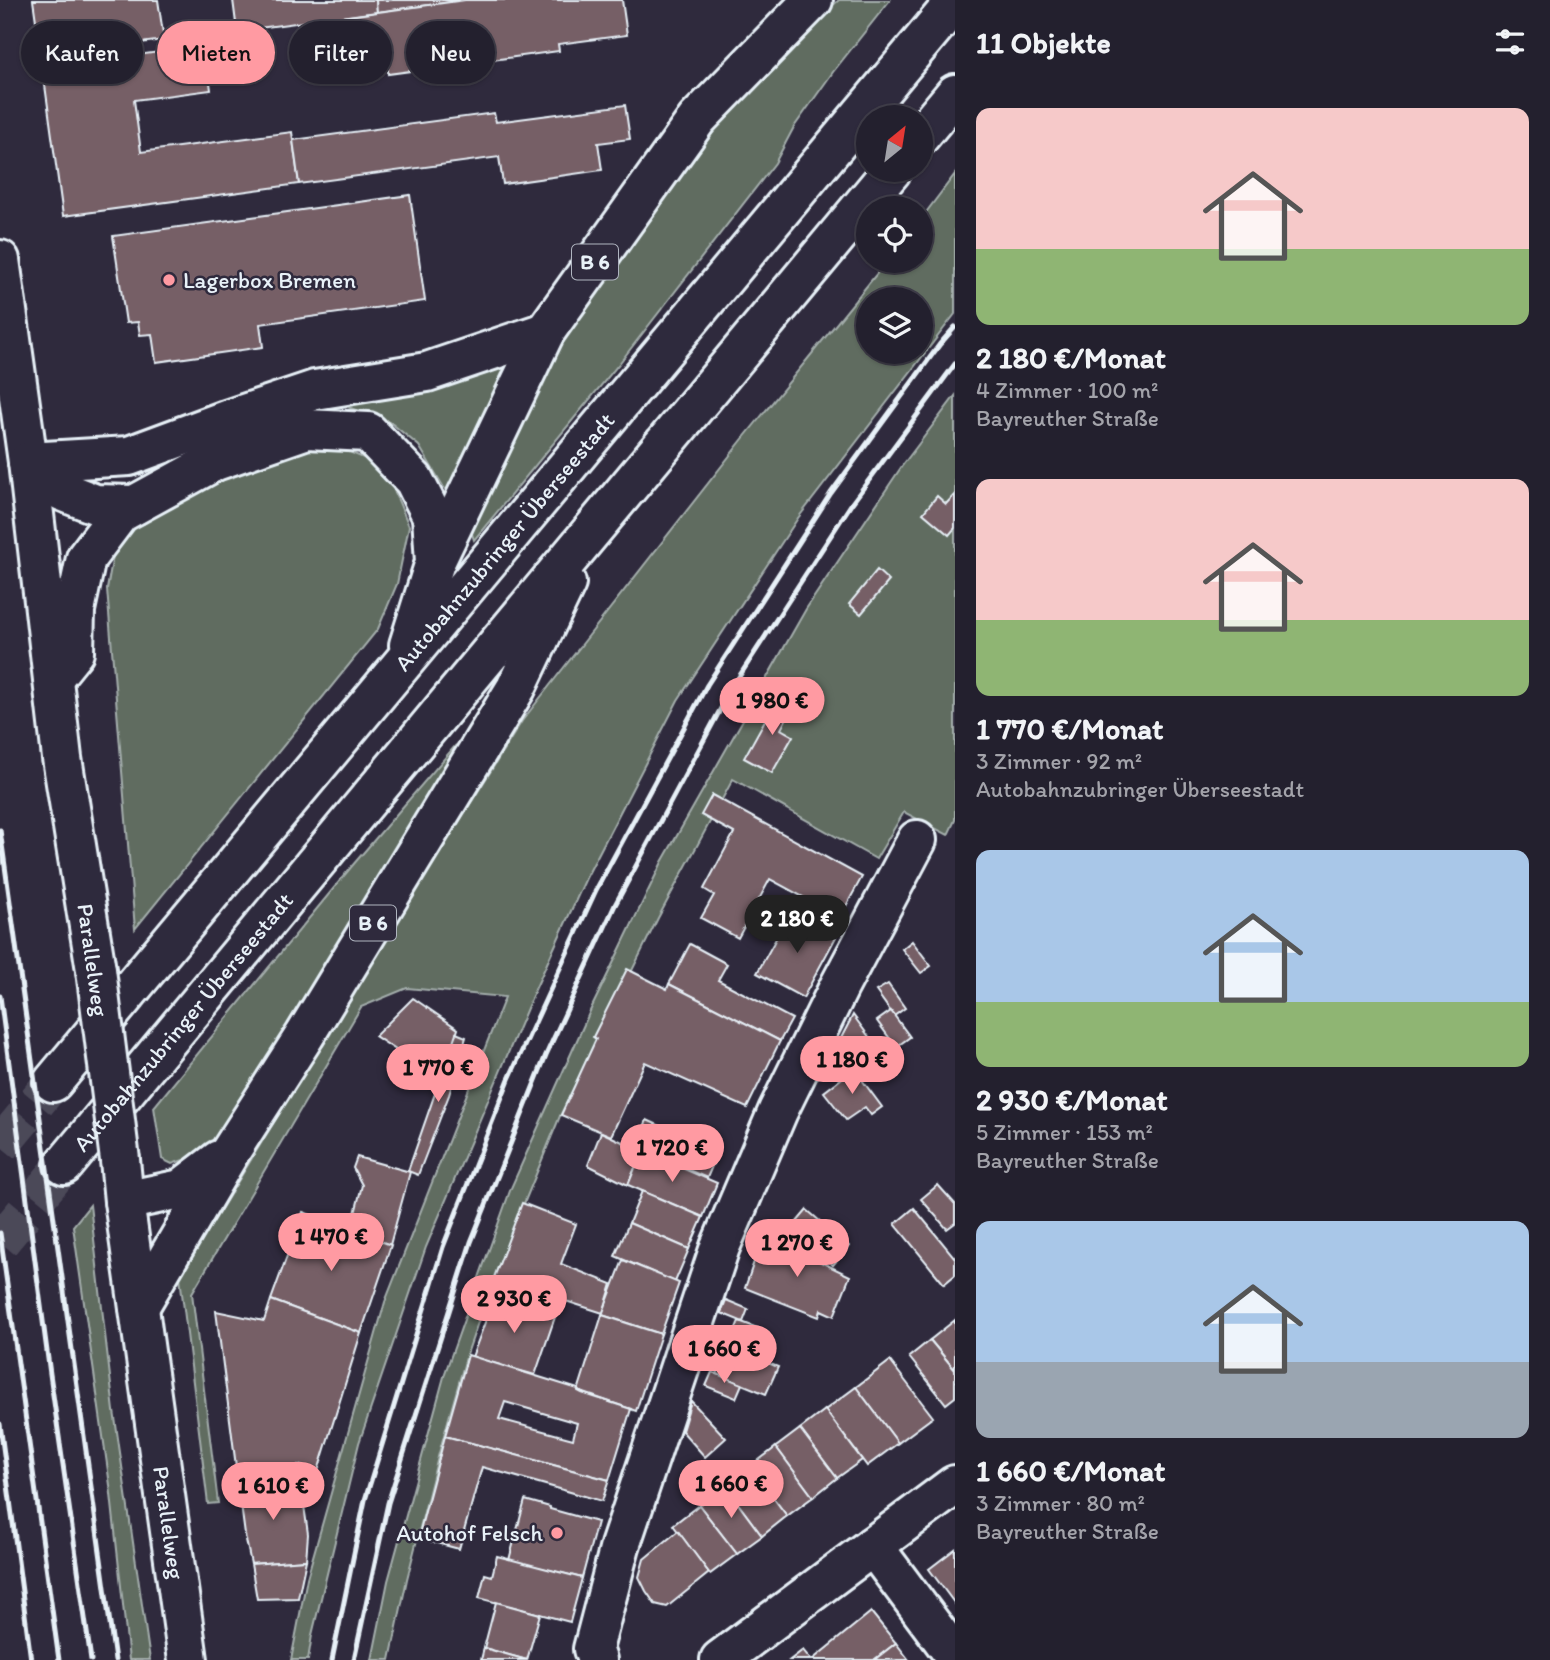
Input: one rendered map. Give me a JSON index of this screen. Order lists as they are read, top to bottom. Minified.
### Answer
{"streets":{"main road":["B 6","Autobahnzubringer Überseestadt","Parallelweg"]},"crossings":[["B 6","Autobahnzubringer Überseestadt"],["B 6","Parallelweg"]],"places":["Lagerbox Bremen","Autohof Felsch"],"north":"top right","page":{"heading":"11 Objekte","chip":["Kaufen","Mieten","Filter","Neu"],"list":[{"name":"2 180 €/Monat","note":"4 Zimmer · 100 m² · Bayreuther Straße"},{"name":"1 770 €/Monat","note":"3 Zimmer · 92 m² · Autobahnzubringer Überseestadt"},{"name":"2 930 €/Monat","note":"5 Zimmer · 153 m² · Bayreuther Straße"},{"name":"1 660 €/Monat","note":"3 Zimmer · 80 m² · Bayreuther Straße"}],"price":["1 980 €","2 180 €","1 180 €","1 770 €","1 720 €","1 470 €","1 270 €","2 930 €","1 660 €","1 660 €","1 610 €"]}}
